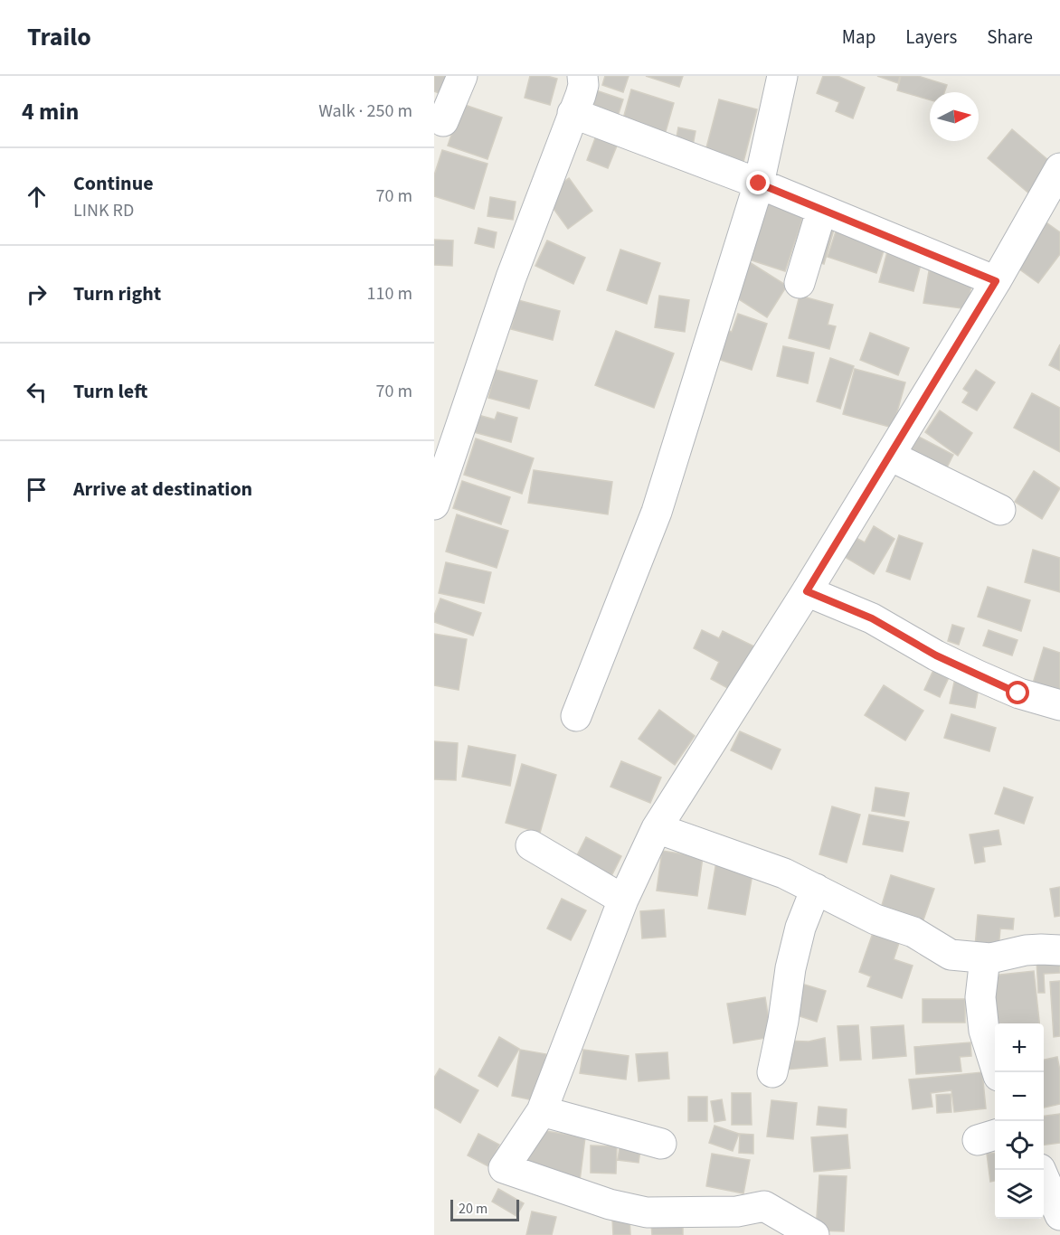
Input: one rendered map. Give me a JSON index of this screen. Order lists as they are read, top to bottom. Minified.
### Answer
{"scale_bar":"20 m","north":"right","page":{"header":"Trailo","nav":["Map","Layers","Share"],"heading":["4 min","Walk · 250 m"],"list":[["Continue","LINK RD","70 m"],["Turn right","110 m"],["Turn left","70 m"],"Arrive at destination"],"map_buttons":["+","−"],"scale":"20 m"}}
